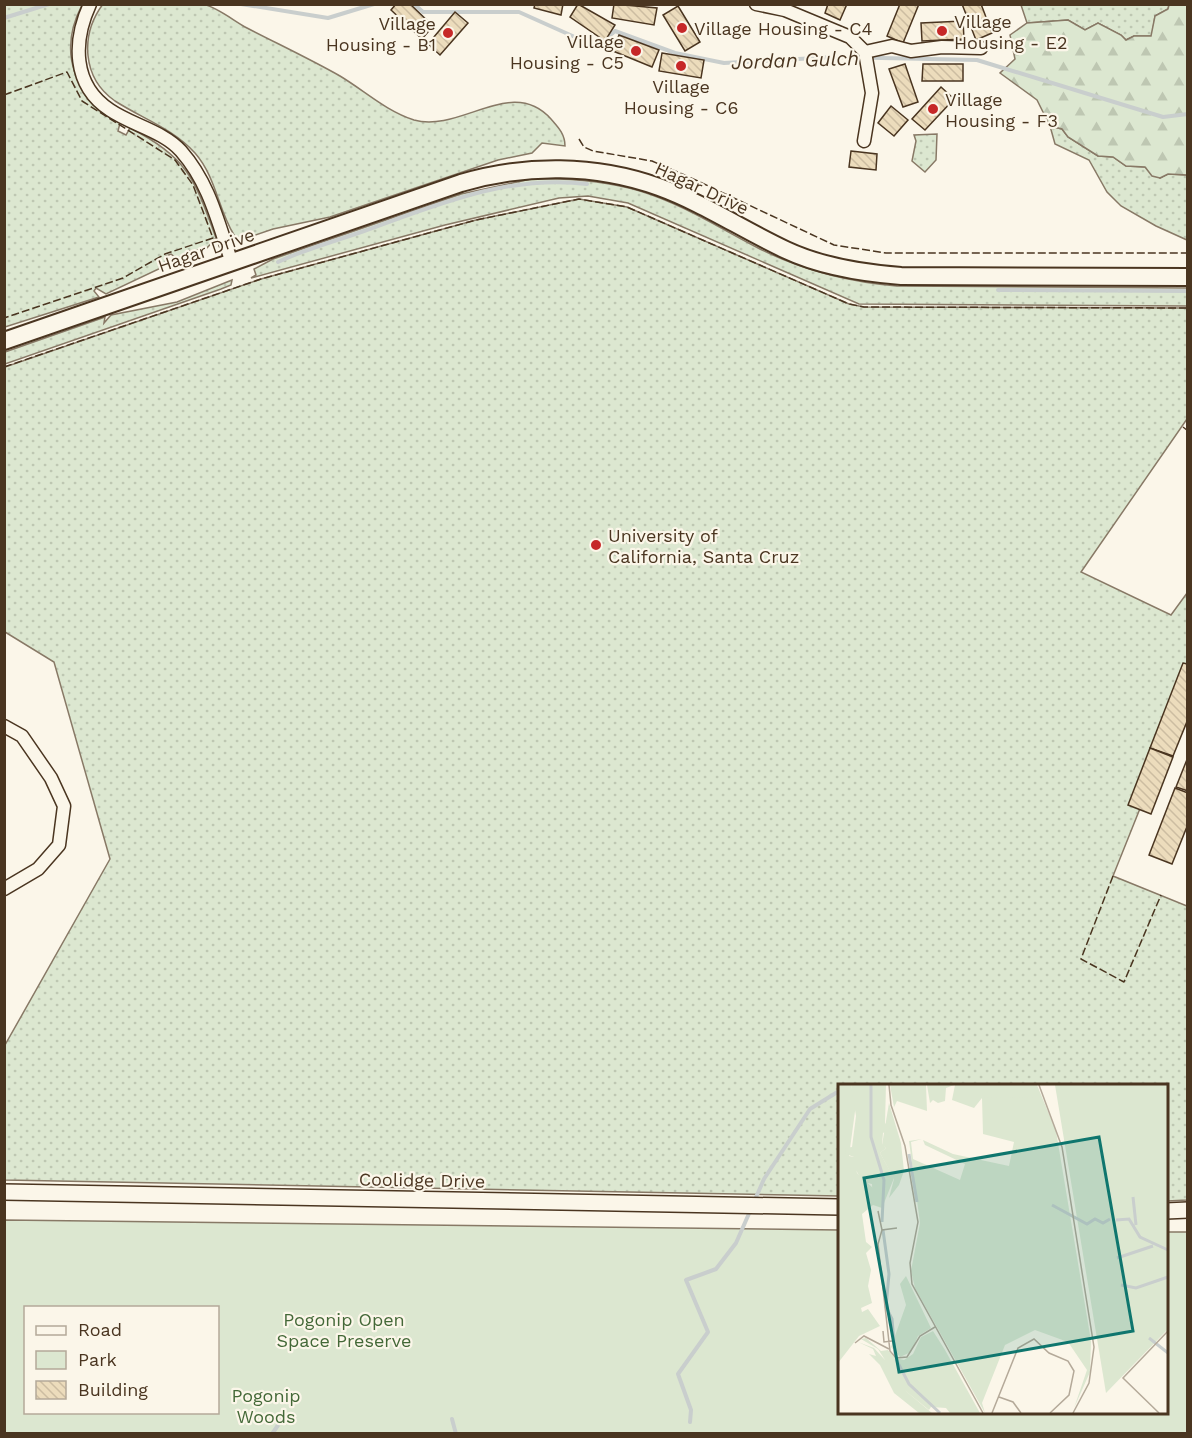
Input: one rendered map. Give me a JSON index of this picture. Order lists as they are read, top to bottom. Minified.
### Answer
{"streets":{"main road":["Hagar Drive"],"street":["Coolidge Drive"]},"water":["Jordan Gulch"],"parks":["Pogonip Open Space Preserve","Pogonip Woods"],"places":["Village Housing - C4","Village Housing - E2","Village Housing - B1","Village Housing - C5","Village Housing - C6","Village Housing - F3","University of California, Santa Cruz"],"legend":["Road","Park","Building"]}
